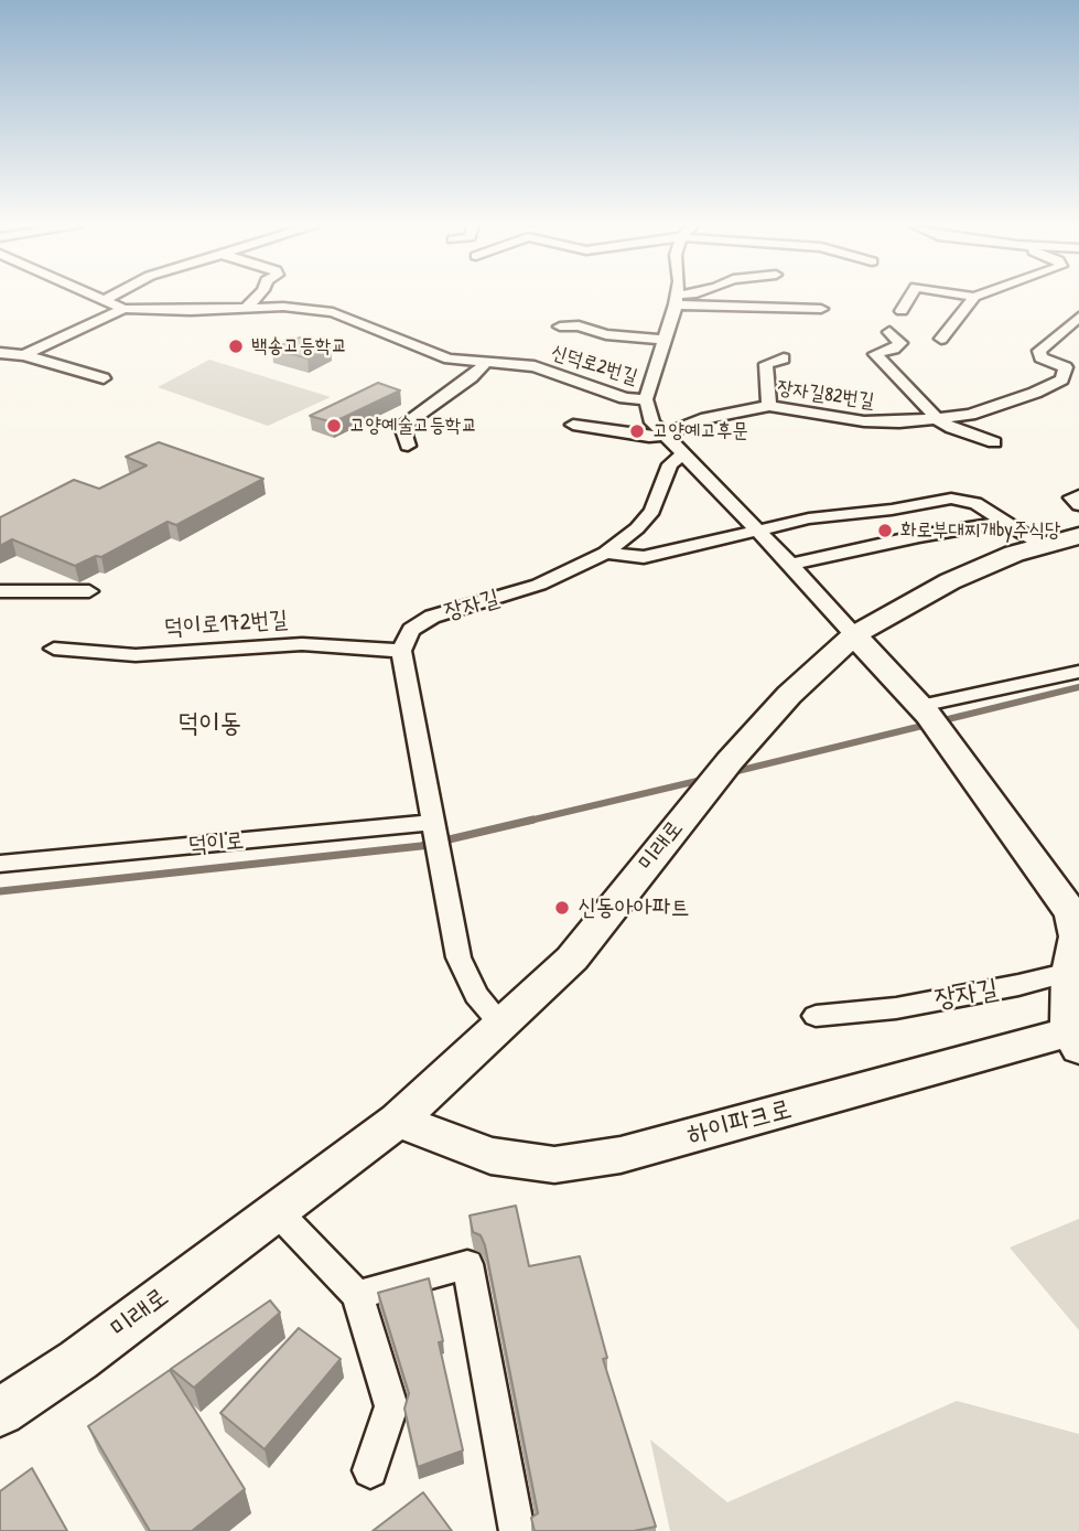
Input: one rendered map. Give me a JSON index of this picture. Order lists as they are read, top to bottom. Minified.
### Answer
{"streets":{"street":["신덕로2번길","장자길82번길","장자길","덕이로172번길","덕이로","미래로","하이파크로"]},"crossings":[["장자길","덕이로172번길"],["미래로","하이파크로"]],"districts":["덕이동"],"places":["백송고등학교","고양예술고등학교","고양예고후문","화로부대찌개by주식당","신동아아파트"]}
